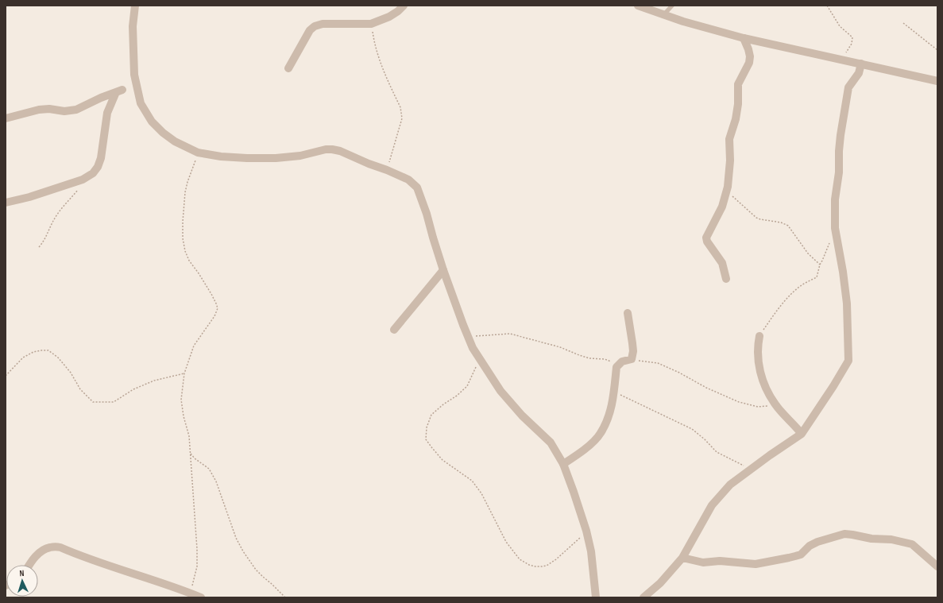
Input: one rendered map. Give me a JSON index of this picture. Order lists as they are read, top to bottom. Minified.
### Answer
{"north":"top"}
